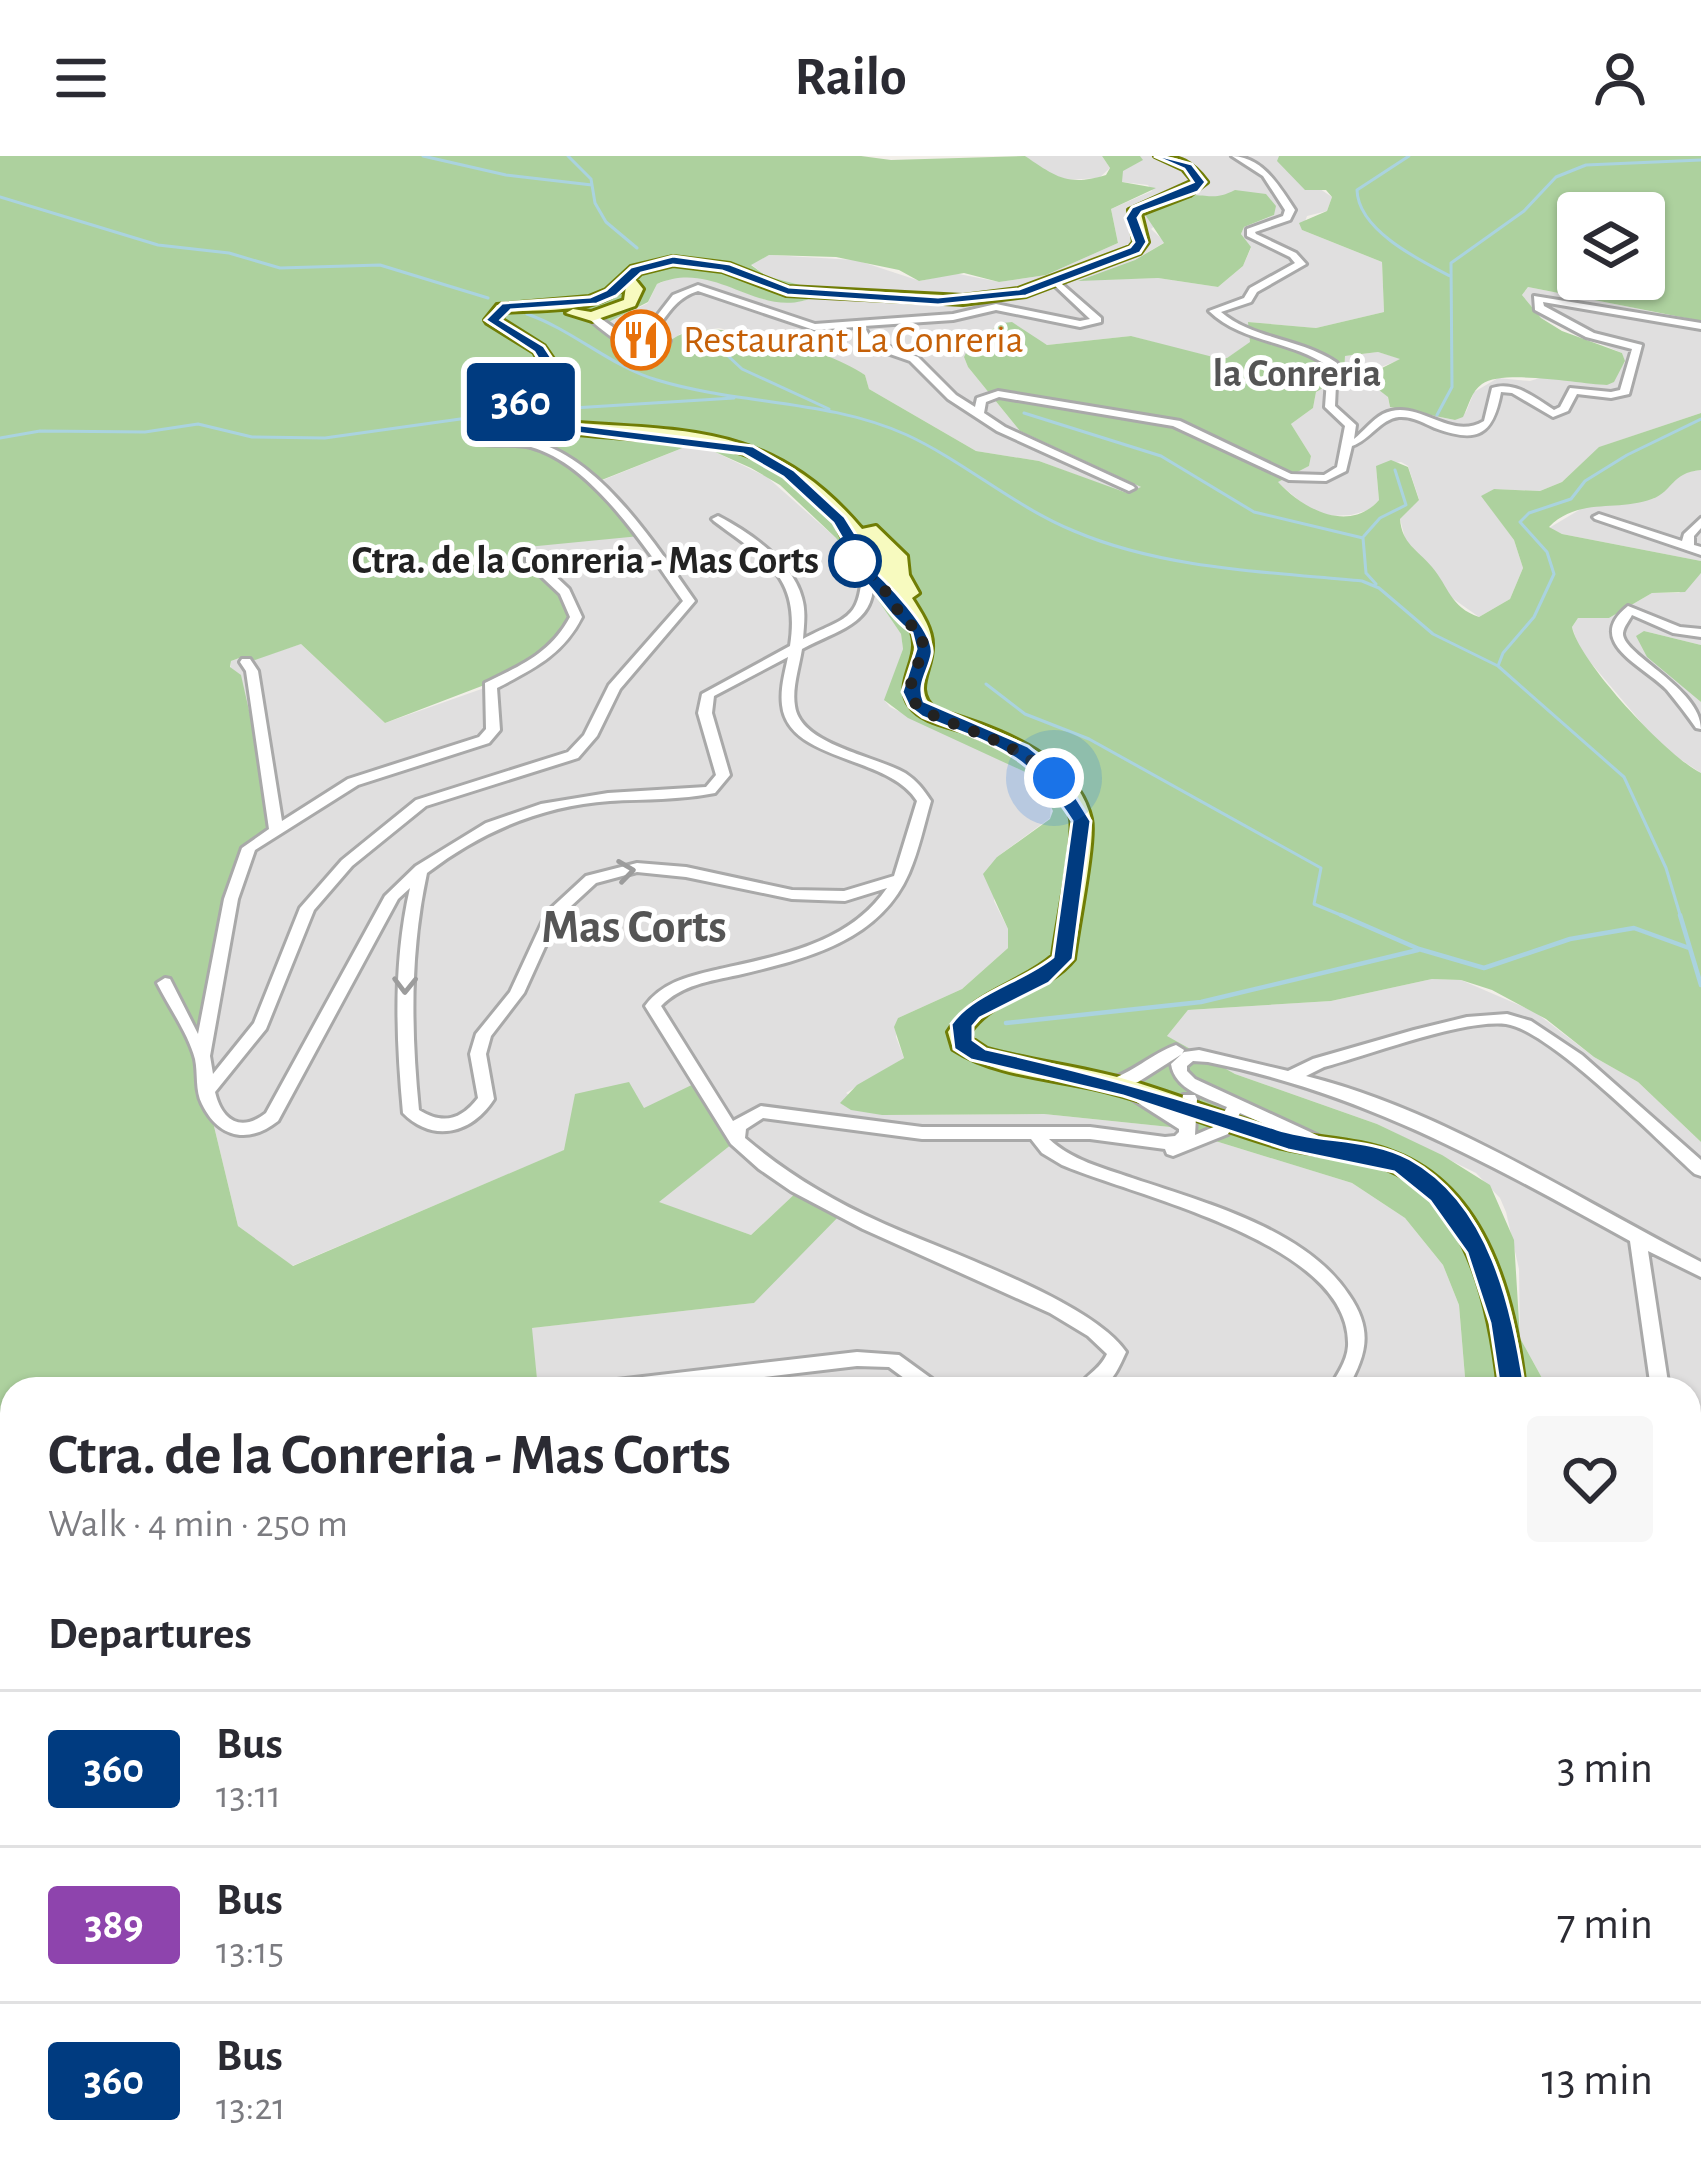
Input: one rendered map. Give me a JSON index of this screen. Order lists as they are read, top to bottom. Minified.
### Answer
{"districts":["la Conreria","Mas Corts"],"places":{"restaurant":["Restaurant La Conreria"],"other":["Ctra. de la Conreria - Mas Corts"]},"lines":["bus line 360"],"page":{"header":"Railo","on_map":"360","heading":[["Ctra. de la Conreria - Mas Corts","Walk · 4 min · 250 m"],"Departures"],"list":[{"mark":"360","name":"Bus","note":"13:11","value":"3 min"},{"mark":"389","name":"Bus","note":"13:15","value":"7 min"},{"mark":"360","name":"Bus","note":"13:21","value":"13 min"}]}}
